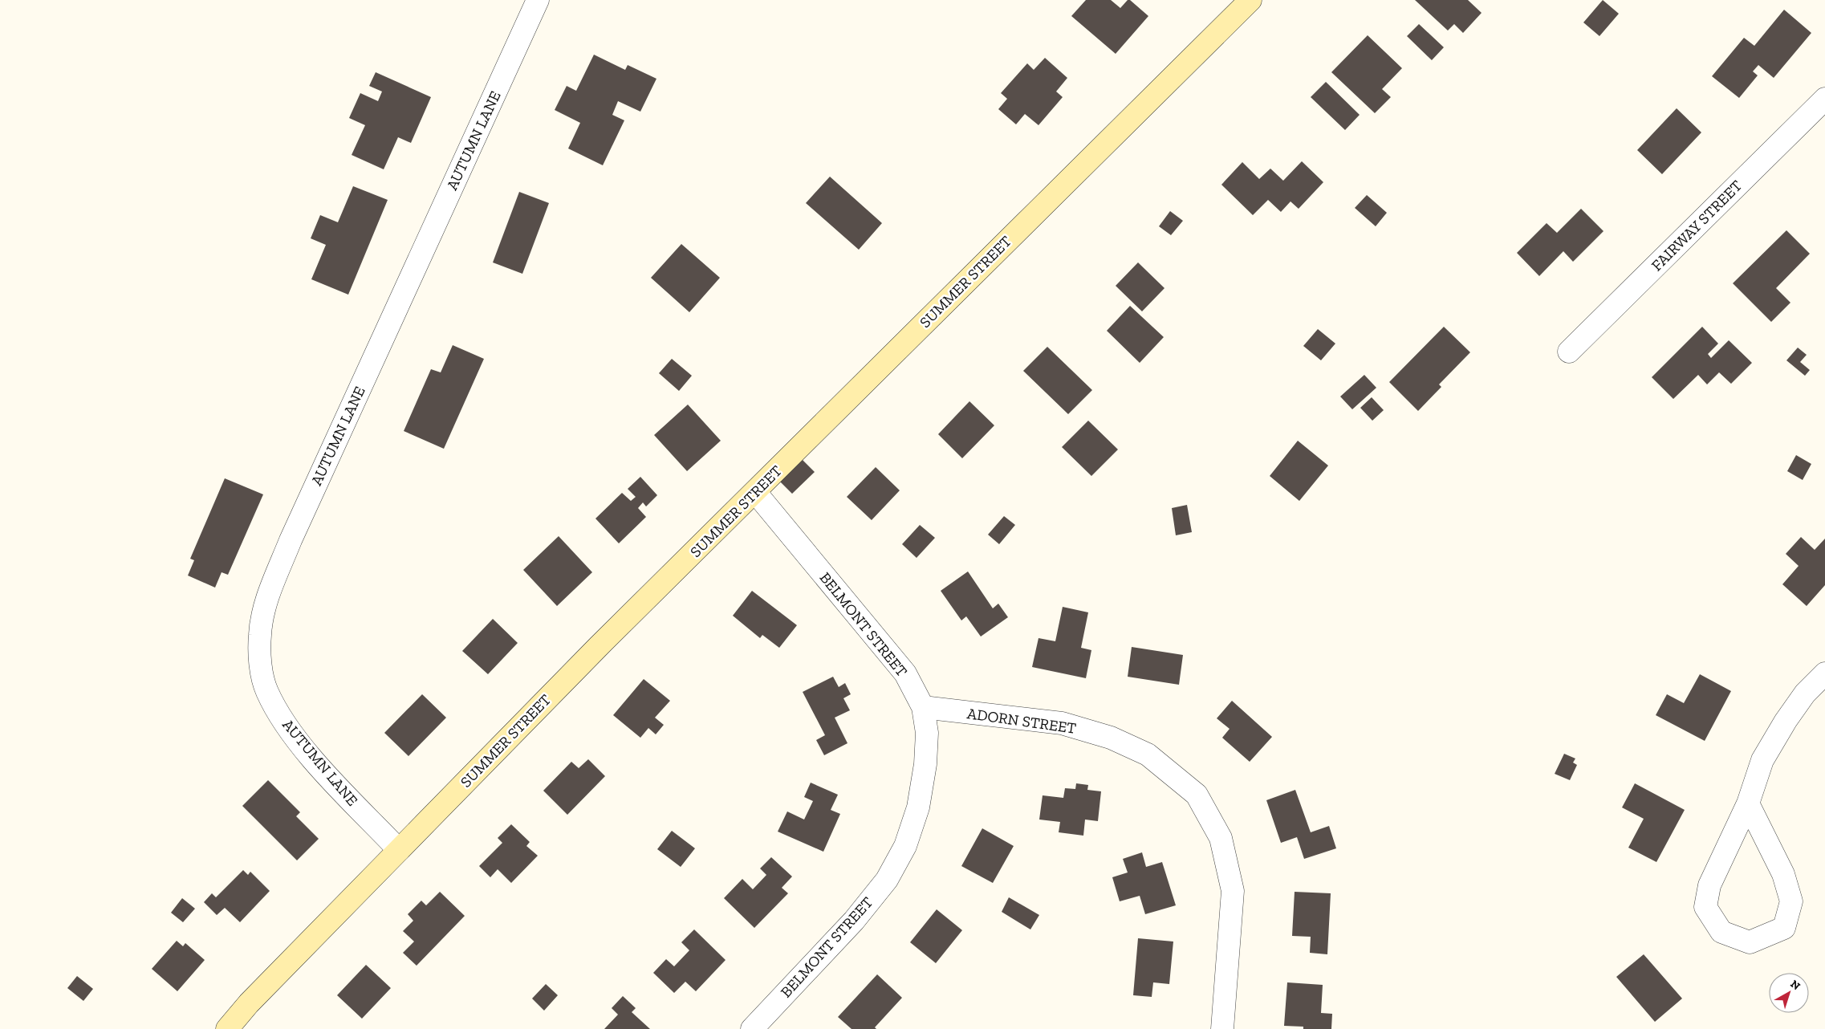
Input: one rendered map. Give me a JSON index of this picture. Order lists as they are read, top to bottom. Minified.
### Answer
{"streets":{"street":["AUTUMN LANE","FAIRWAY STREET","SUMMER STREET","BELMONT STREET","ADORN STREET"]},"crossings":[["AUTUMN LANE","SUMMER STREET"],["SUMMER STREET","BELMONT STREET"],["BELMONT STREET","ADORN STREET"]],"north":"top right"}
